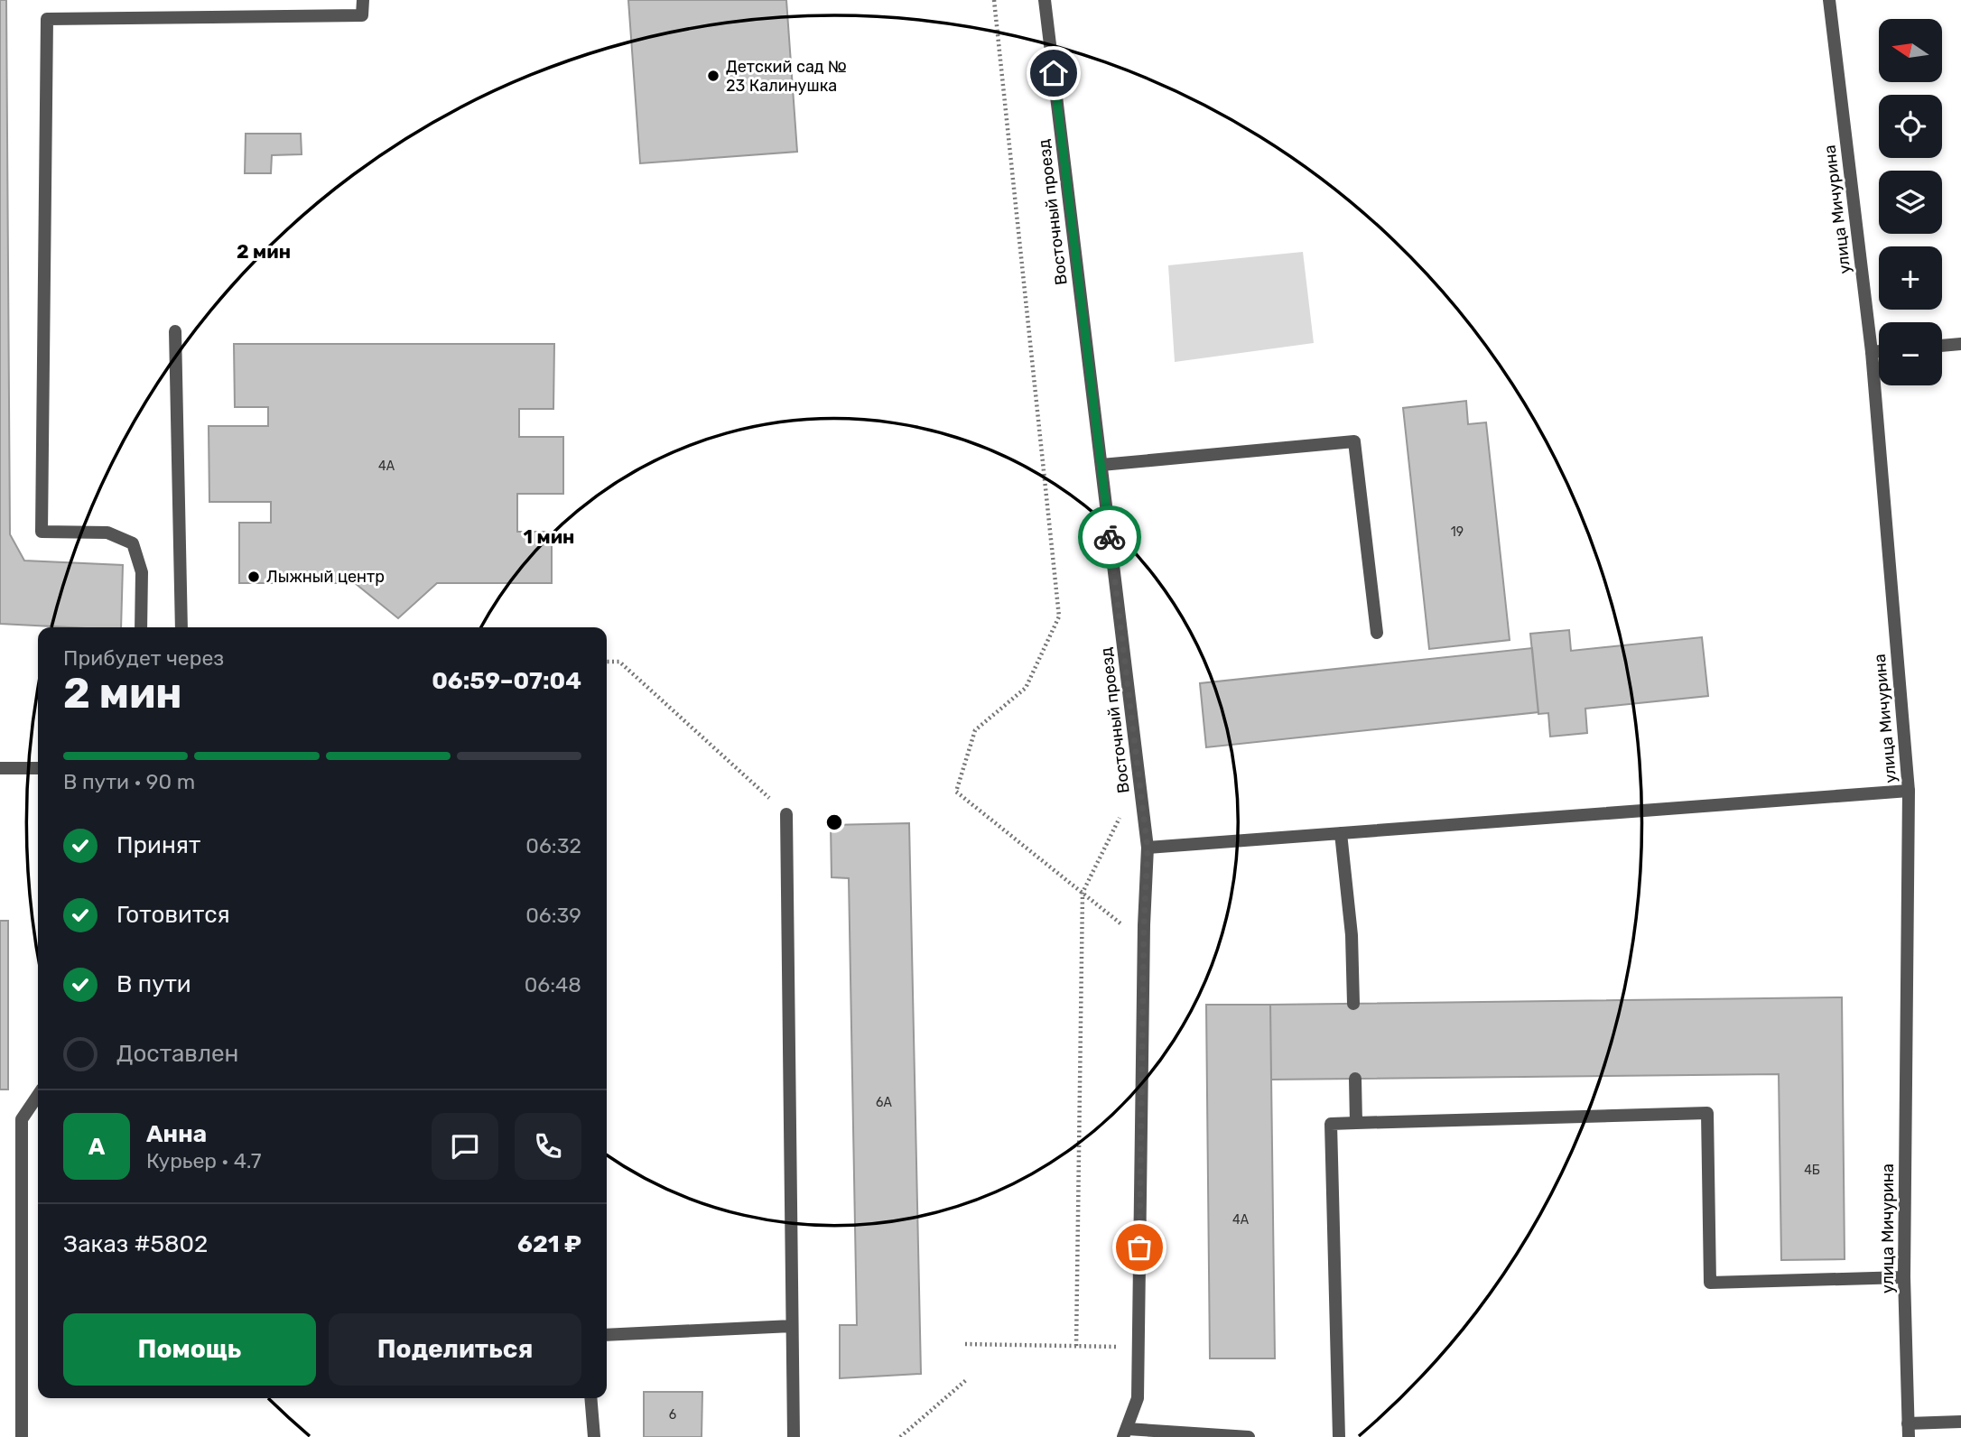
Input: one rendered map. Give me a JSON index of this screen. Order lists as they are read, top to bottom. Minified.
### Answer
{"streets":{"street":["улица Мичурина","Восточный проезд"]},"places":["Детский сад № 23 Калинушка","Лыжный центр"],"house_numbers":["4А","19","6А","4Б","4А","6"],"north":"left","page":{"map_buttons":["+","−"],"heading":["2 мин","Прибудет через","06:59–07:04"],"panel":["Анна","Курьер · 4.7","Заказ #5802","621 ₽"],"bar":"В пути · 90 m","list":[["Принят","06:32"],["Готовится","06:39"],["В пути","06:48"],"Доставлен"],"round":"А","buttons":["Помощь","Поделиться"]},"rings":["2 мин","1 мин"]}
